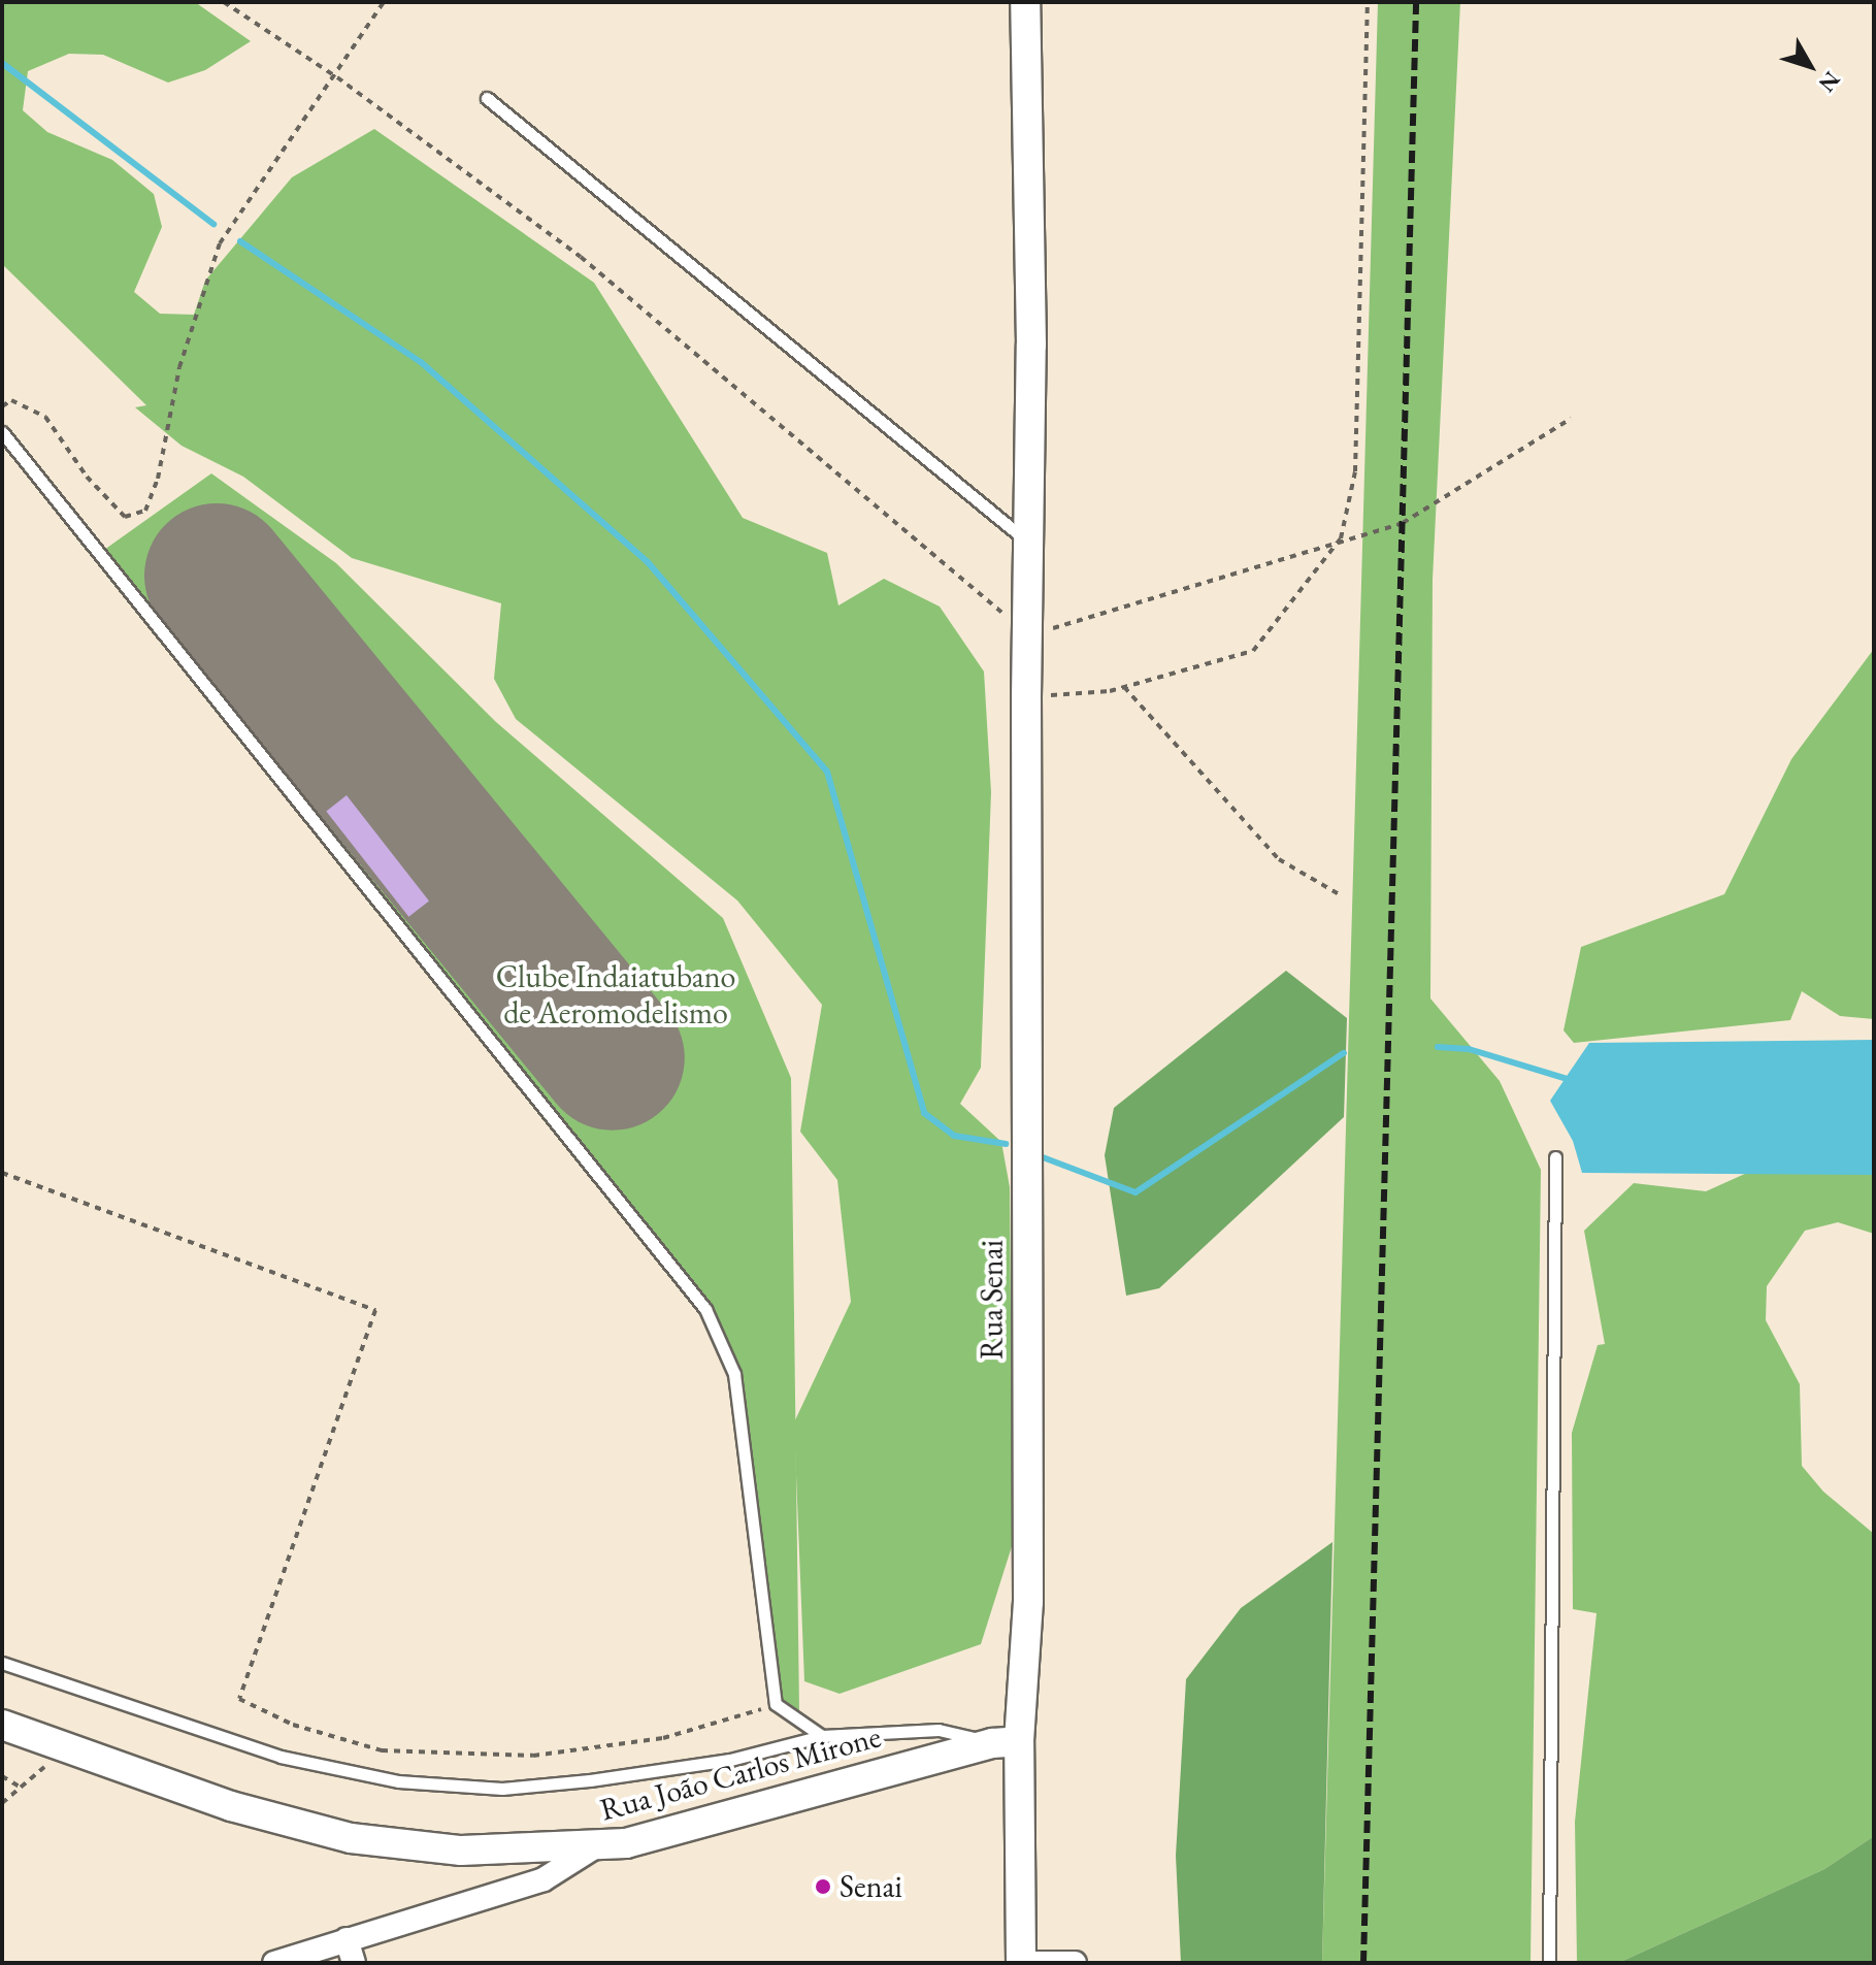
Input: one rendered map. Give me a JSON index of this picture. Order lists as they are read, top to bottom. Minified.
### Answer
{"streets":{"street":["Rua Senai","Rua João Carlos Mirone"]},"crossings":[["Rua Senai","Rua João Carlos Mirone"]],"parks":["Clube Indaiatubano de Aeromodelismo"],"places":["Senai"],"north":"bottom right"}
